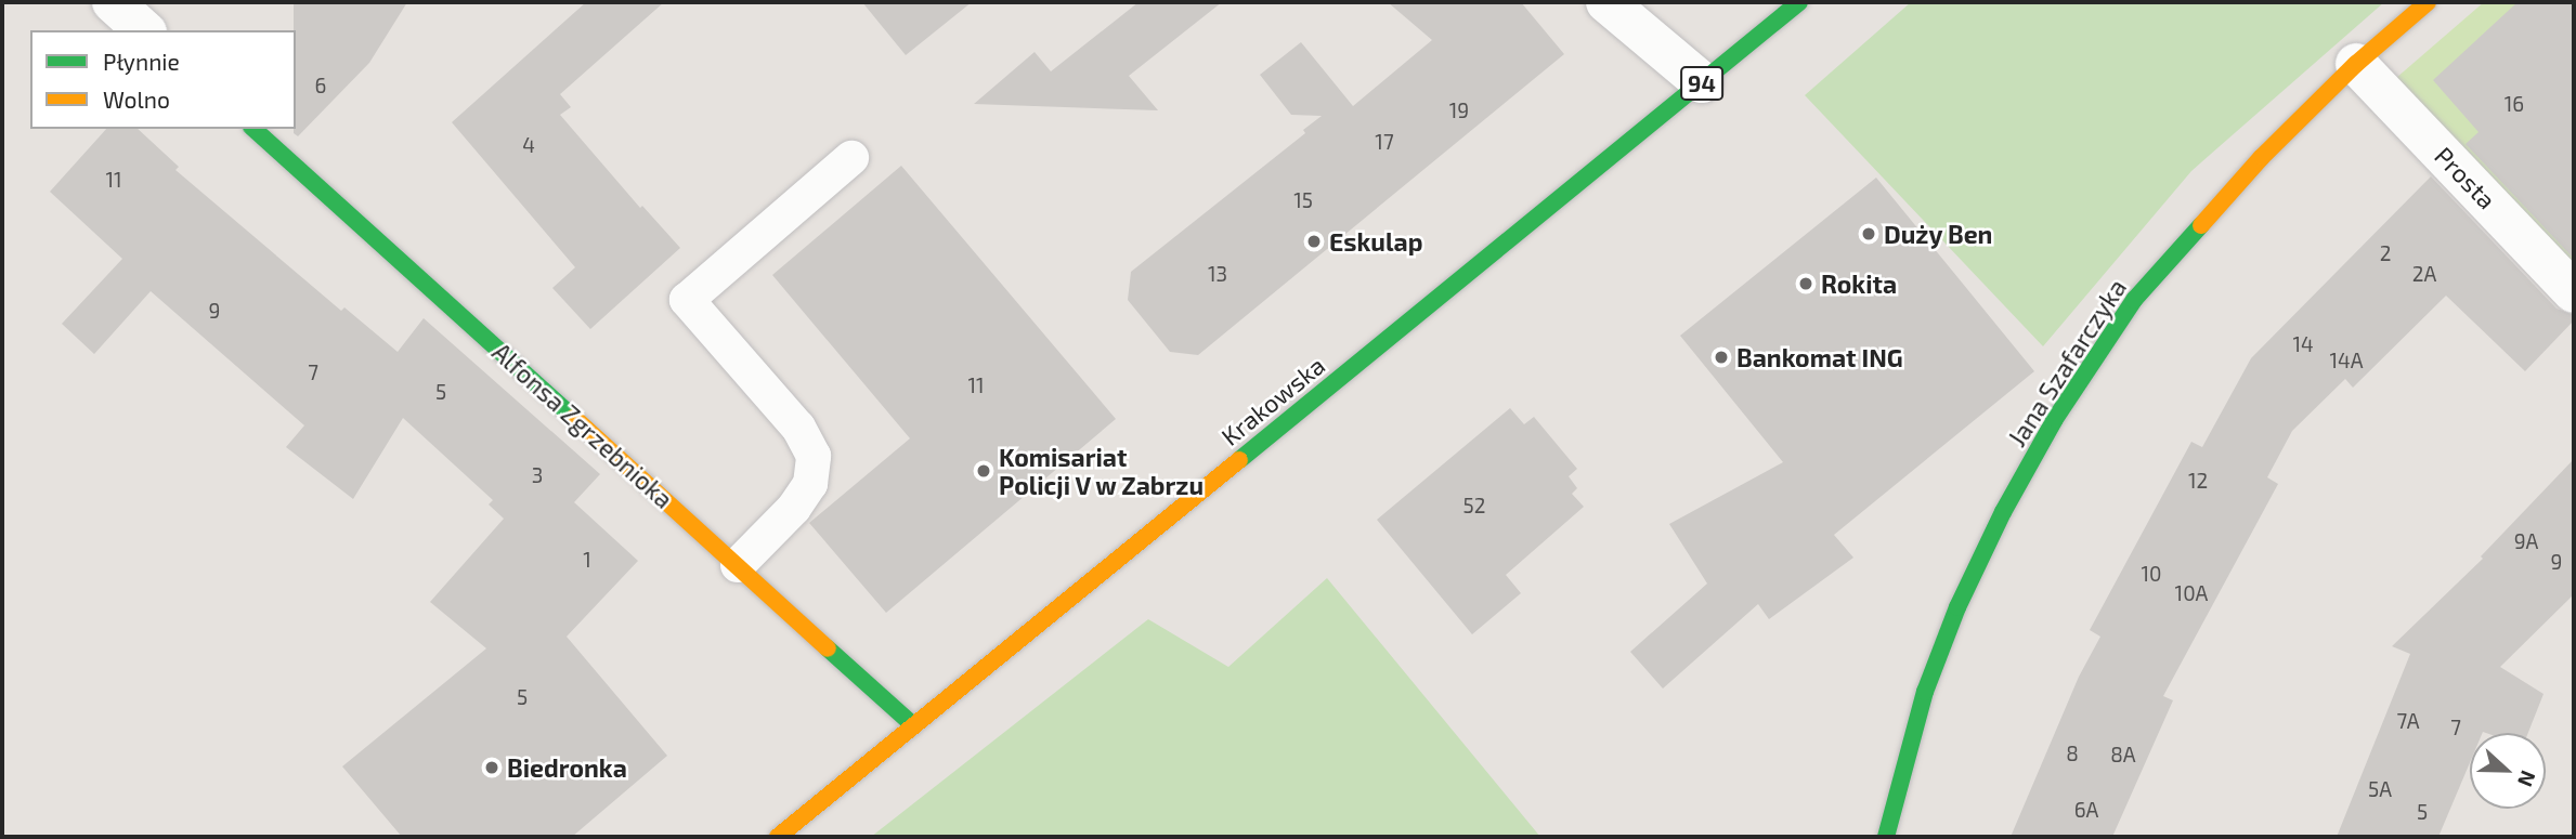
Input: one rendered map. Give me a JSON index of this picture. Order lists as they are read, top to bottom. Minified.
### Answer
{"streets":{"street":["94","Prosta","Jana Szafarczyka","Krakowska","Alfonsa Zgrzebnioka"]},"crossings":[["Prosta","Jana Szafarczyka"],["Krakowska","Alfonsa Zgrzebnioka"]],"places":["Duży Ben","Eskulap","Rokita","Bankomat ING","Komisariat Policji V w Zabrzu","Biedronka"],"house_numbers":["6","16","19","17","4","11","15","2","13","2A","9","14","14A","7","11","5","3","12","52","9A","1","9","10","10A","5","7A","7","8","8A","5A","6A","5"],"legend":["Płynnie","Wolno"],"north":"right"}
